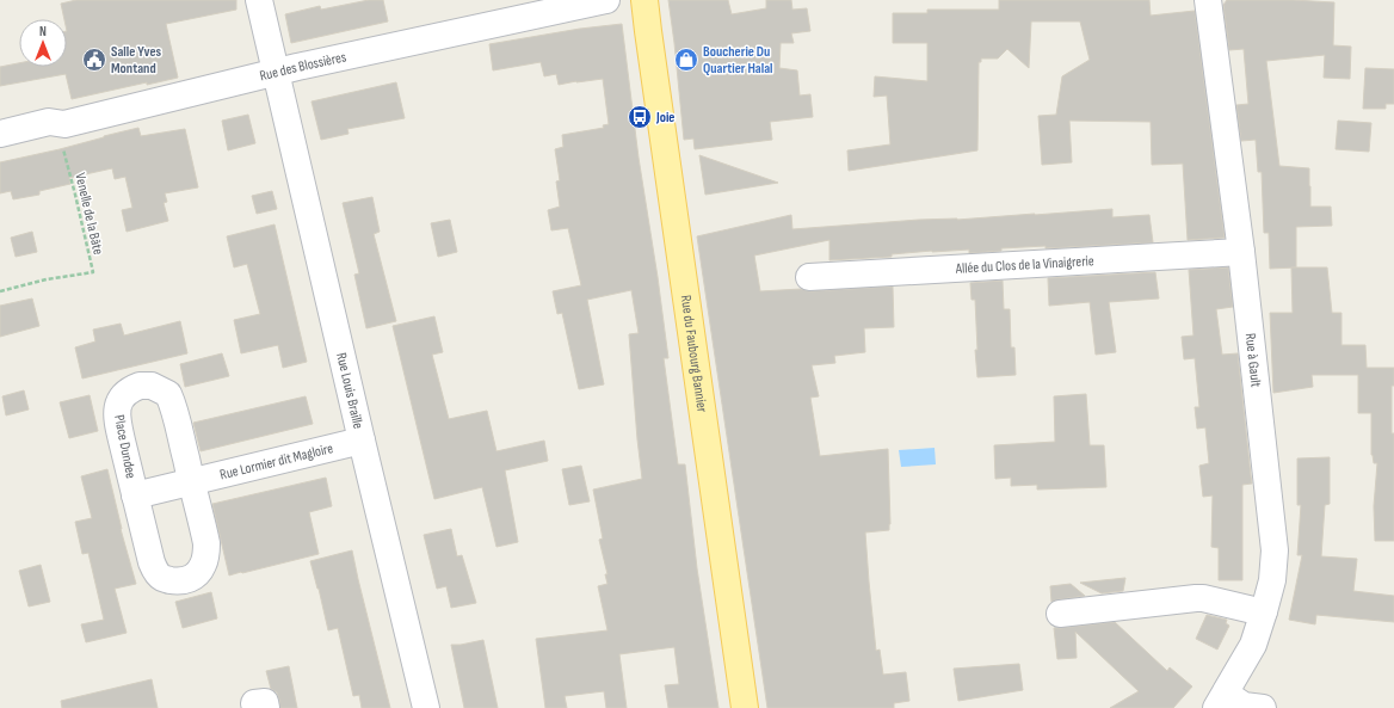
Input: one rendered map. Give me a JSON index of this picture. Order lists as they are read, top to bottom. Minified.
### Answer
{"streets":{"main road":["Rue du Faubourg Bannier"],"street":["Rue des Blossières","Allée du Clos de la Vinaigrerie","Rue à Gault","Rue Louis Braille","Place Dundee","Rue Lormier dit Magloire"],"path":["Venelle de la Bâte"]},"crossings":[["Rue des Blossières","Venelle de la Bâte"],["Rue des Blossières","Rue Louis Braille"],["Allée du Clos de la Vinaigrerie","Rue à Gault"],["Rue Louis Braille","Rue Lormier dit Magloire"],["Place Dundee","Rue Lormier dit Magloire"]],"places":{"public building":["Salle Yves Montand"],"shop":["Boucherie Du Quartier Halal"],"bus stop":["Joie"]},"north":"top"}
